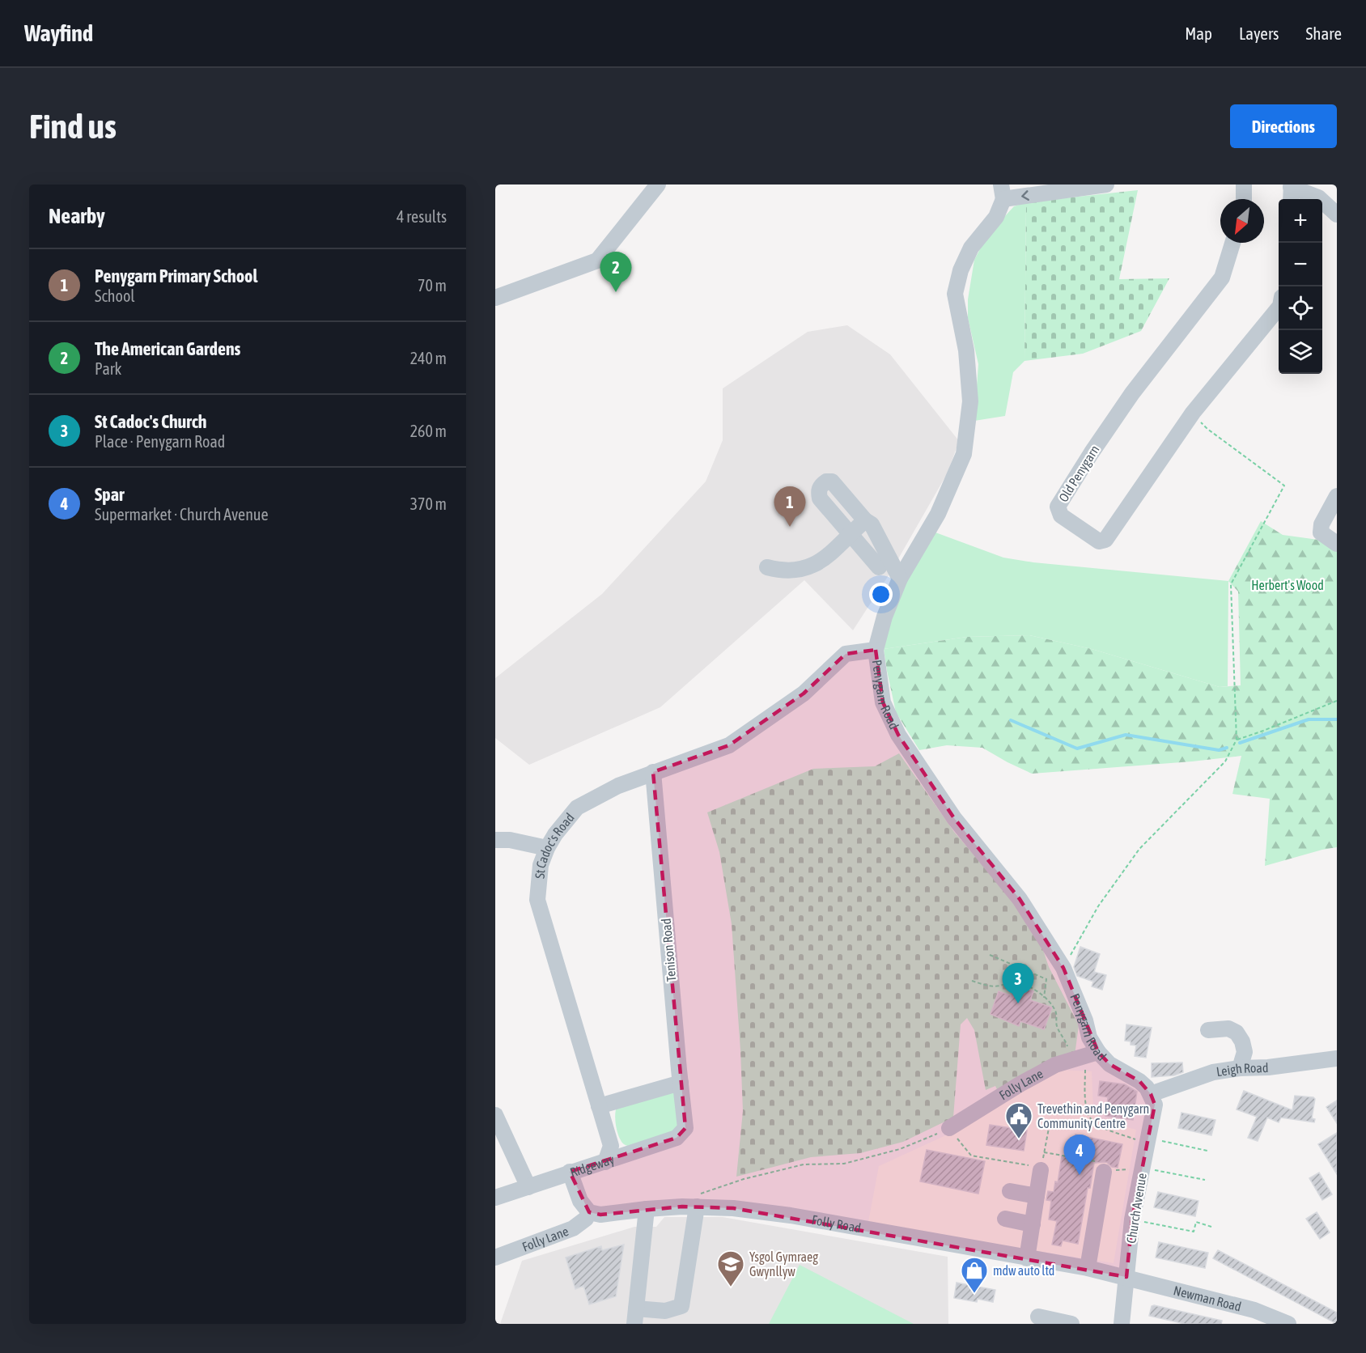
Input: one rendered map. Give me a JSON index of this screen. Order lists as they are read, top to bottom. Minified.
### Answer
{"streets":{"street":["Old Penygarn","Penygarn Road","St Cadoc's Road","Tenison Road","Leigh Road","Folly Lane","Ridgeway","Church Avenue","Folly Road","Newman Road"]},"crossings":[["Penygarn Road","St Cadoc's Road"],["Penygarn Road","Leigh Road"],["Penygarn Road","Folly Lane"],["Penygarn Road","Church Avenue"],["St Cadoc's Road","Tenison Road"],["St Cadoc's Road","Ridgeway"],["Tenison Road","Ridgeway"],["Leigh Road","Church Avenue"],["Folly Lane","Folly Road"],["Church Avenue","Folly Road"],["Church Avenue","Newman Road"],["Folly Road","Newman Road"]],"parks":["Herbert's Wood"],"places":{"public building":["Trevethin and Penygarn Community Centre"],"school or university":["Ysgol Gymraeg Gwynllyw"],"shop":["mdw auto ltd"]},"north":"bottom left","page":{"header":"Wayfind","nav":["Map","Layers","Share"],"buttons":"Directions","title":"Find us","heading":["Nearby","4 results"],"map_buttons":["+","−"],"list":[{"mark":"1","name":"Penygarn Primary School","note":"School","value":"70 m"},{"mark":"2","name":"The American Gardens","note":"Park","value":"240 m"},{"mark":"3","name":"St Cadoc's Church","note":"Place · Penygarn Road","value":"260 m"},{"mark":"4","name":"Spar","note":"Supermarket · Church Avenue","value":"370 m"}],"pins":["2","1","3","4"]}}
